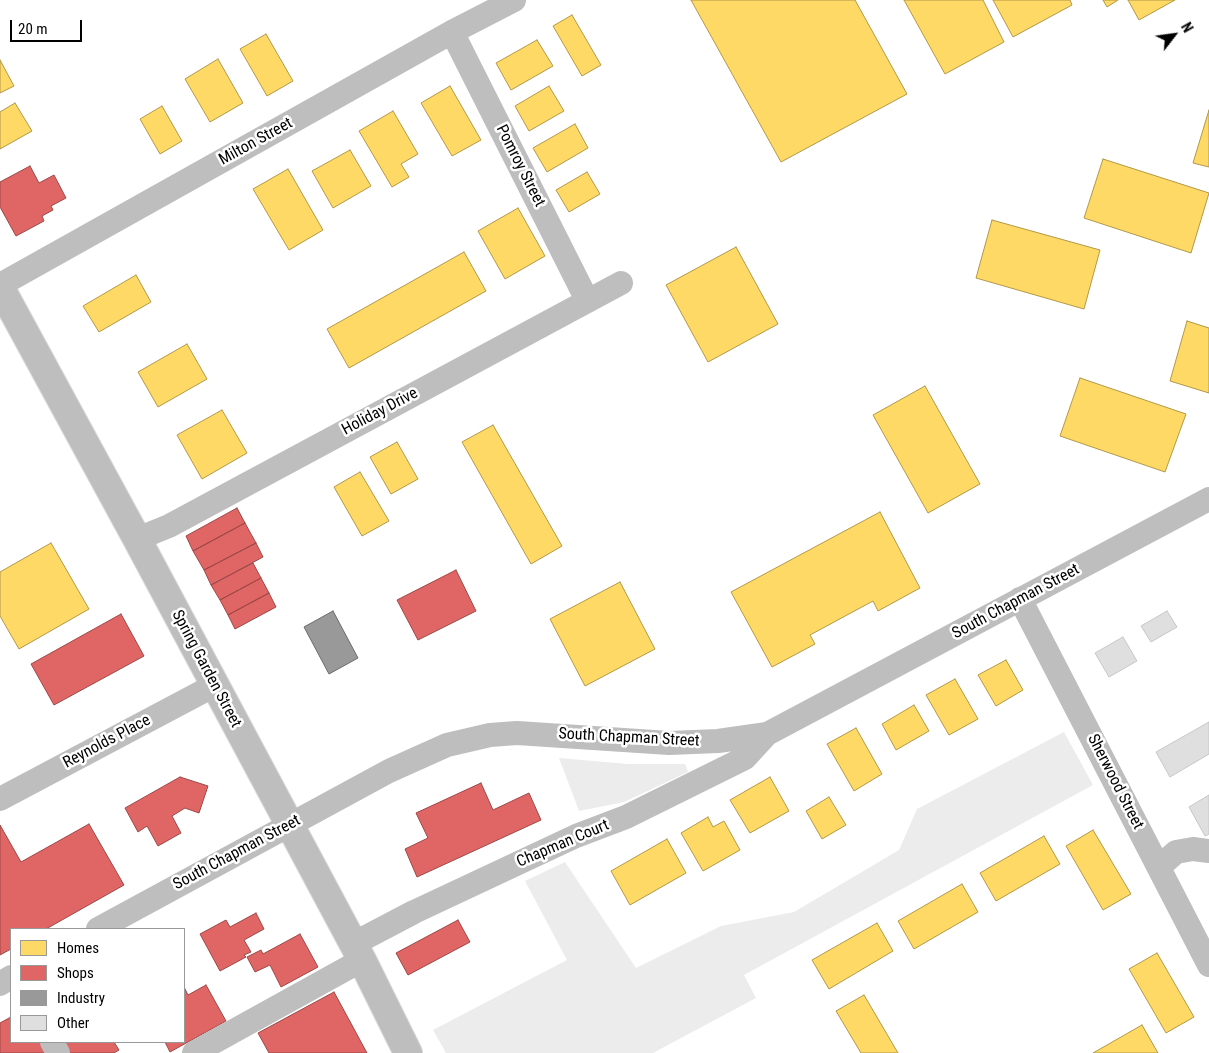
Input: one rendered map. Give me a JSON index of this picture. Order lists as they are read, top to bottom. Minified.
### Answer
{"streets":{"main road":["Spring Garden Street"],"street":["Milton Street","Pomroy Street","Holiday Drive","South Chapman Street","Reynolds Place","Sherwood Street","Chapman Court"]},"crossings":[["Milton Street","Pomroy Street"],["Milton Street","Spring Garden Street"],["Pomroy Street","Holiday Drive"],["Holiday Drive","Spring Garden Street"],["South Chapman Street","Spring Garden Street"],["South Chapman Street","Sherwood Street"],["South Chapman Street","Chapman Court"],["Spring Garden Street","Reynolds Place"],["Spring Garden Street","Chapman Court"]],"legend":["Homes","Shops","Industry","Other"],"scale_bar":"20 m","north":"top right"}
